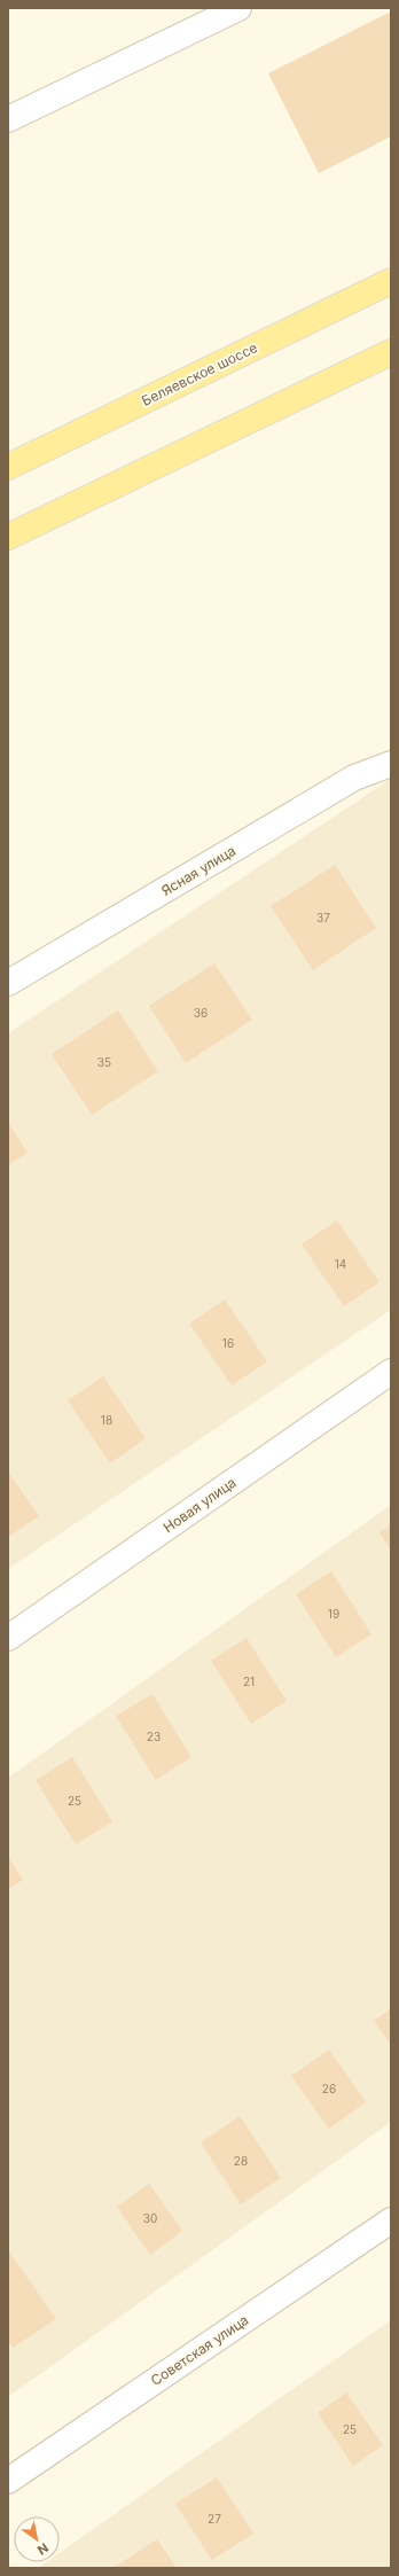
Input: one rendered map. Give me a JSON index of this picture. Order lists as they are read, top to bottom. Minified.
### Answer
{"streets":{"main road":["Беляевское шоссе"],"street":["Ясная улица","Новая улица","Советская улица"]},"house_numbers":["37","36","35","14","16","18","19","21","23","25","26","28","30","25","27"],"north":"bottom right"}
